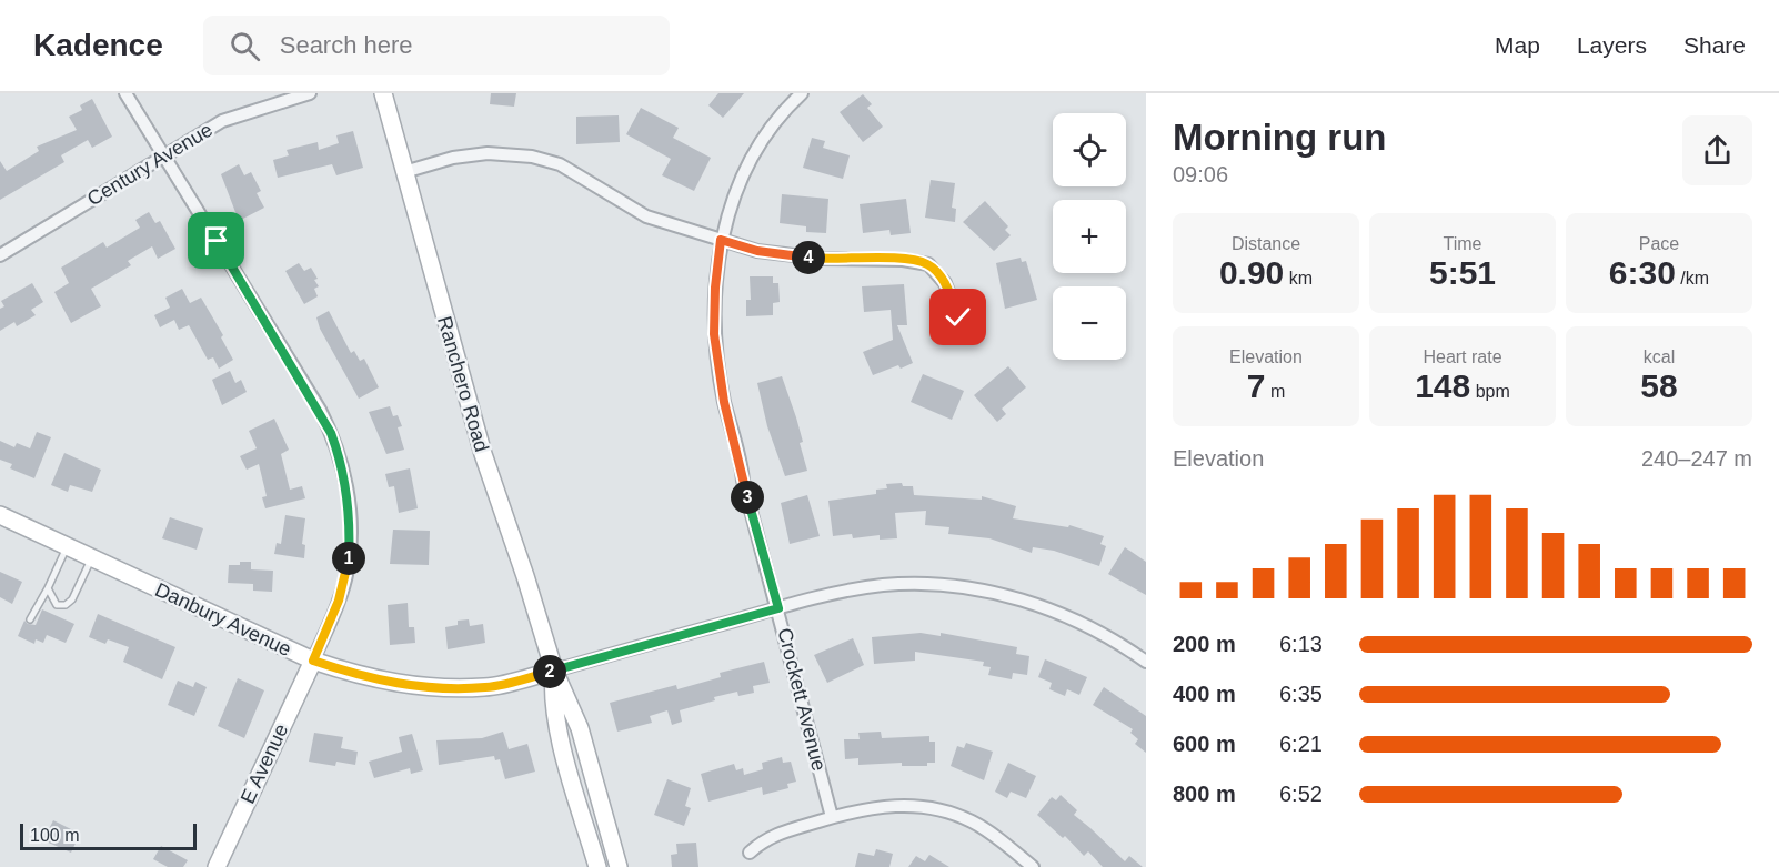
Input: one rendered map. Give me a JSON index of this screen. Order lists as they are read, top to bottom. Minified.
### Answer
{"streets":{"main road":["Ranchero Road","Danbury Avenue","E Avenue"],"street":["Century Avenue","Crockett Avenue"]},"crossings":[["Ranchero Road","Danbury Avenue"],["Danbury Avenue","Crockett Avenue"],["Danbury Avenue","E Avenue"]],"scale_bar":"100 m","page":{"header":"Kadence","search":"Search here","nav":["Map","Layers","Share"],"heading":["Morning run","09:06"],"map_buttons":["+","−"],"stats":[["Distance","0.90 km"],["Time","5:51"],["Pace","6:30 /km"],["Elevation","7 m"],["Heart rate","148 bpm"],["kcal","58"]],"pins":["4","3","1","2"],"chart":["Elevation","240–247 m"],"list":[{"name":"200 m","note":"6:13"},{"name":"400 m","note":"6:35"},{"name":"600 m","note":"6:21"},{"name":"800 m","note":"6:52"}],"scale":"100 m"}}
